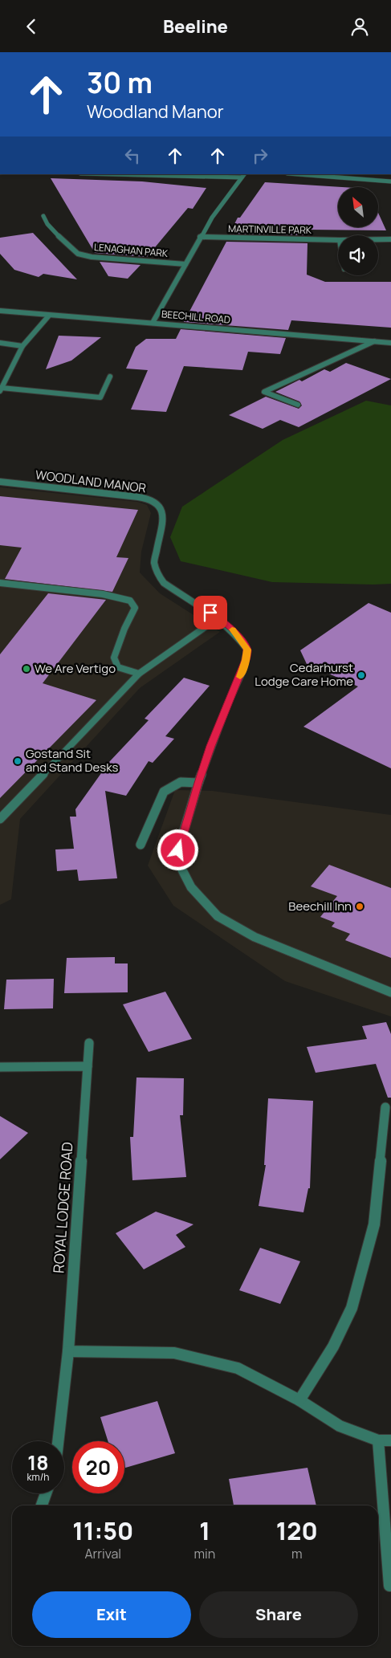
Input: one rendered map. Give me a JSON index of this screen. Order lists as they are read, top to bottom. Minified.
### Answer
{"streets":{"street":["MARTINVILLE PARK","LENAGHAN PARK","BEECHILL ROAD","WOODLAND MANOR","ROYAL LODGE ROAD"]},"places":["We Are Vertigo","Cedarhurst Lodge Care Home","Gostand Sit and Stand Desks","Beechill Inn"],"north":"top left","page":{"header":"Beeline","turn":["30 m","Woodland Manor"],"speed":"18 km/h","limit":"20","eta":["11:50","Arrival","1","min","120","m"],"buttons":["Exit","Share"]}}
